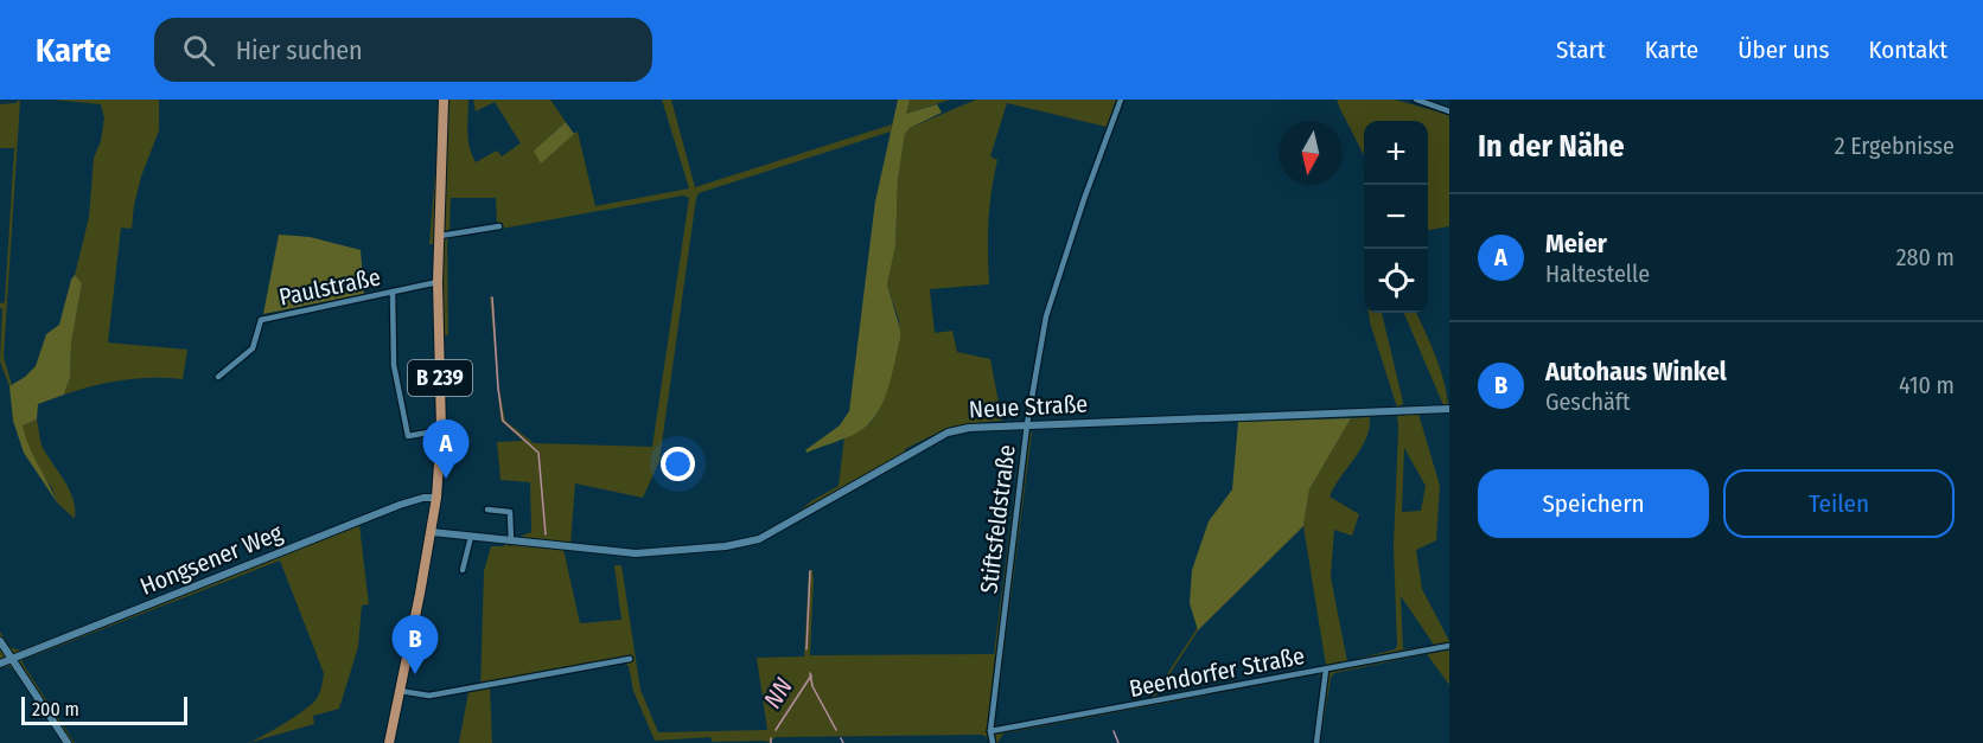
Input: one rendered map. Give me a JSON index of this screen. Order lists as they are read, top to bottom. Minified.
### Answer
{"streets":{"main road":["B 239"],"street":["Paulstraße","Neue Straße","Stiftsfeldstraße","Hongsener Weg","Beendorfer Straße"]},"crossings":[["Paulstraße","B 239"],["B 239","Neue Straße"],["B 239","Hongsener Weg"],["Neue Straße","Stiftsfeldstraße"],["Stiftsfeldstraße","Beendorfer Straße"]],"water":["NN"],"scale_bar":"200 m","north":"bottom","page":{"header":"Karte","search":"Hier suchen","nav":["Start","Karte","Über uns","Kontakt"],"heading":["In der Nähe","2 Ergebnisse"],"map_buttons":["+","−"],"list":[{"mark":"A","name":"Meier","note":"Haltestelle","value":"280 m"},{"mark":"B","name":"Autohaus Winkel","note":"Geschäft","value":"410 m"}],"pins":["A","B"],"buttons":["Speichern","Teilen"],"scale":"200 m"}}
